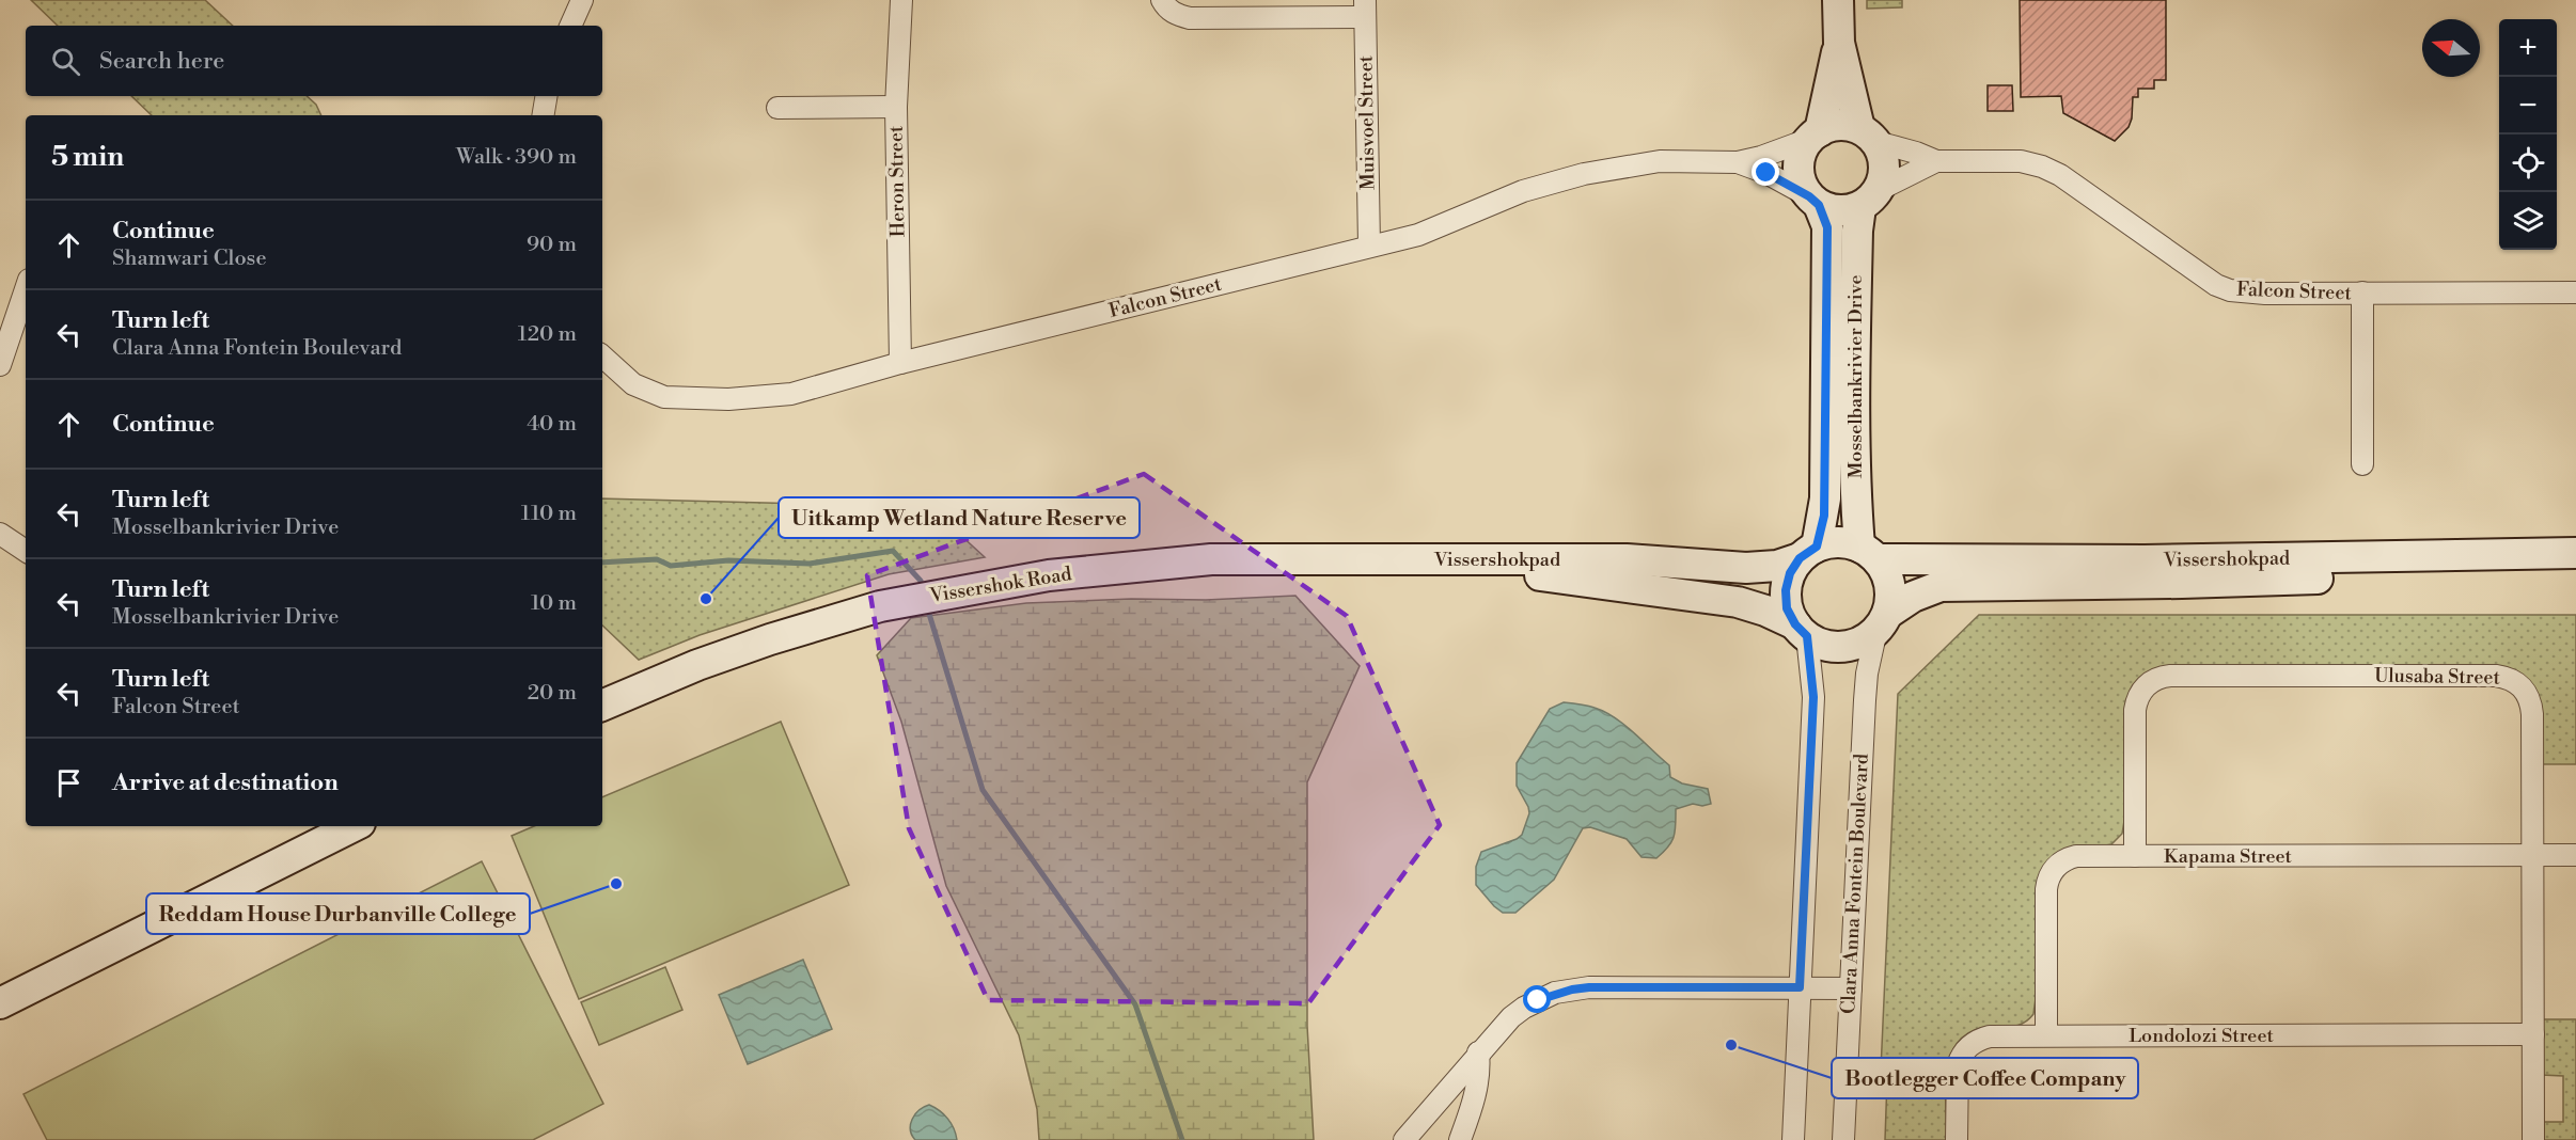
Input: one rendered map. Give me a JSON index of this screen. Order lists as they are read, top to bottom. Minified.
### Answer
{"streets":{"main road":["Mosselbankrivier Drive","Vissershokpad","Vissershok Road"],"street":["Muisvoel Street","Heron Street","Falcon Street","Ulusaba Street","Kapama Street","Clara Anna Fontein Boulevard","Londolozi Street"]},"crossings":[["Muisvoel Street","Falcon Street"],["Heron Street","Falcon Street"],["Falcon Street","Mosselbankrivier Drive"],["Mosselbankrivier Drive","Vissershokpad"],["Mosselbankrivier Drive","Clara Anna Fontein Boulevard"],["Vissershokpad","Vissershok Road"],["Vissershokpad","Clara Anna Fontein Boulevard"],["Ulusaba Street","Kapama Street"],["Ulusaba Street","Londolozi Street"],["Kapama Street","Londolozi Street"]],"places":["Uitkamp Wetland Nature Reserve","Reddam House Durbanville College","Bootlegger Coffee Company"],"north":"left","page":{"map_buttons":["+","−"],"search":"Search here","heading":["5 min","Walk · 390 m"],"list":[["Continue","Shamwari Close","90 m"],["Turn left","Clara Anna Fontein Boulevard","120 m"],["Continue","40 m"],["Turn left","Mosselbankrivier Drive","110 m"],["Turn left","Mosselbankrivier Drive","10 m"],["Turn left","Falcon Street","20 m"],"Arrive at destination"]}}
